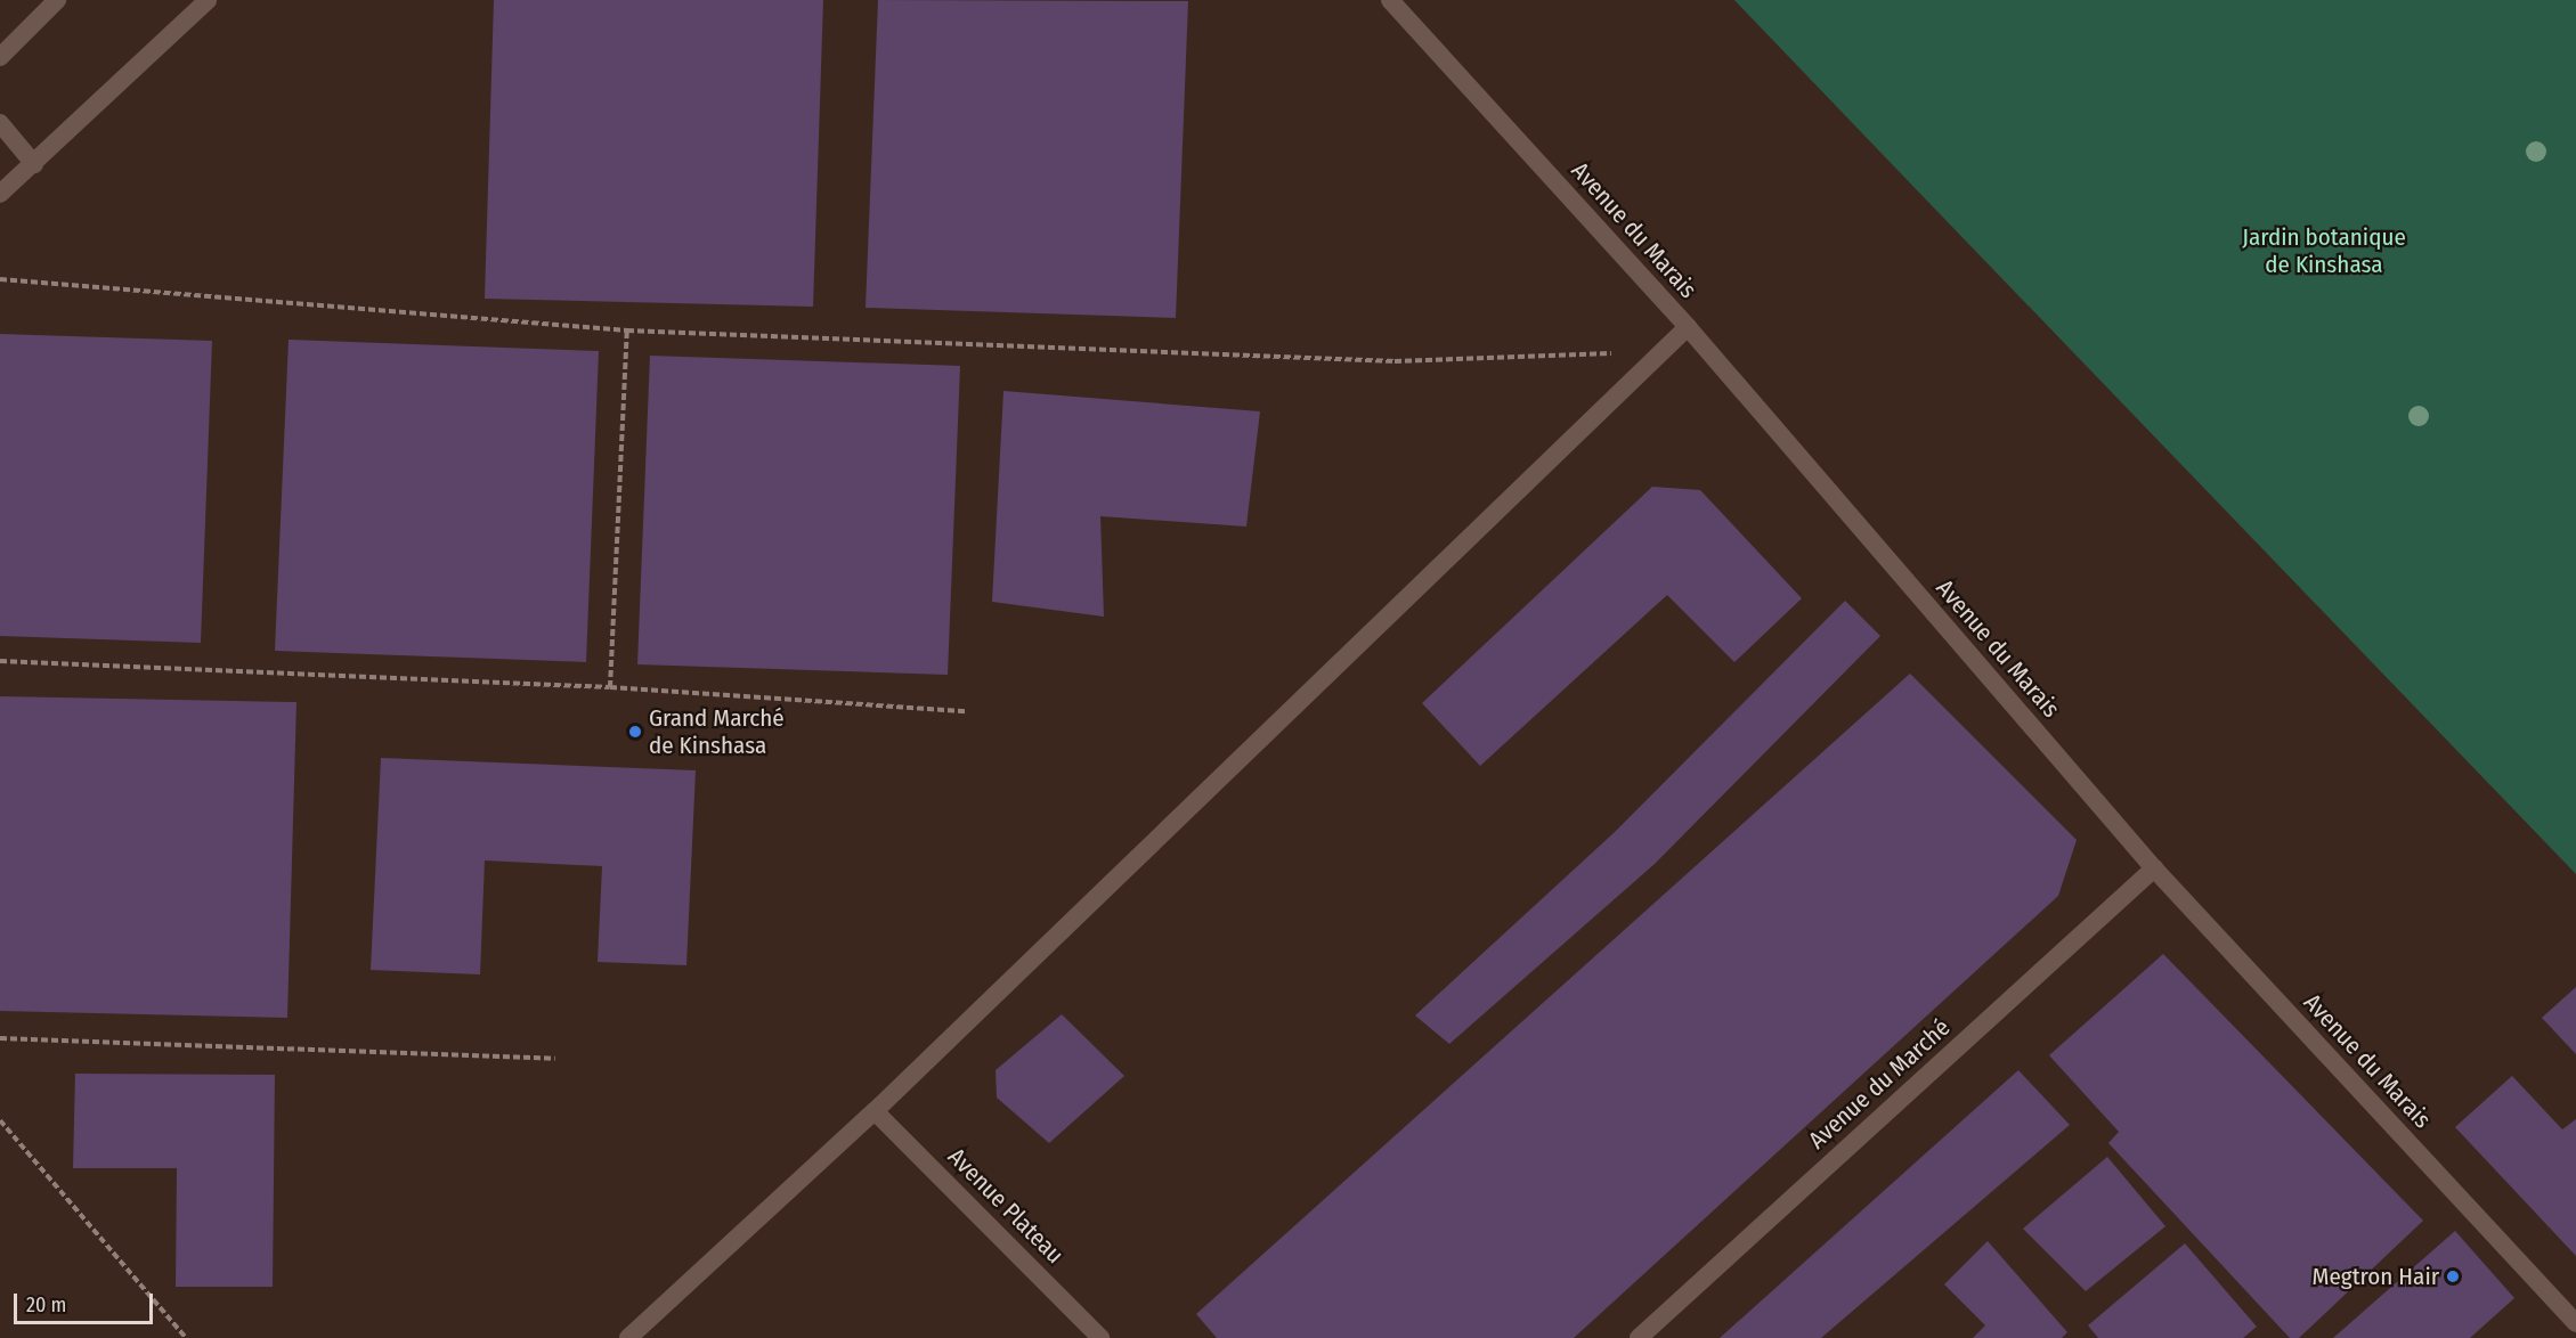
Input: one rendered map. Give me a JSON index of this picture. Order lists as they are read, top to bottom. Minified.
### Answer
{"streets":{"street":["Avenue du Marais","Avenue du Marché","Avenue Plateau"]},"crossings":[["Avenue du Marais","Avenue du Marché"]],"parks":["Jardin botanique de Kinshasa"],"places":["Grand Marché de Kinshasa","Megtron Hair"],"scale_bar":"20 m"}
